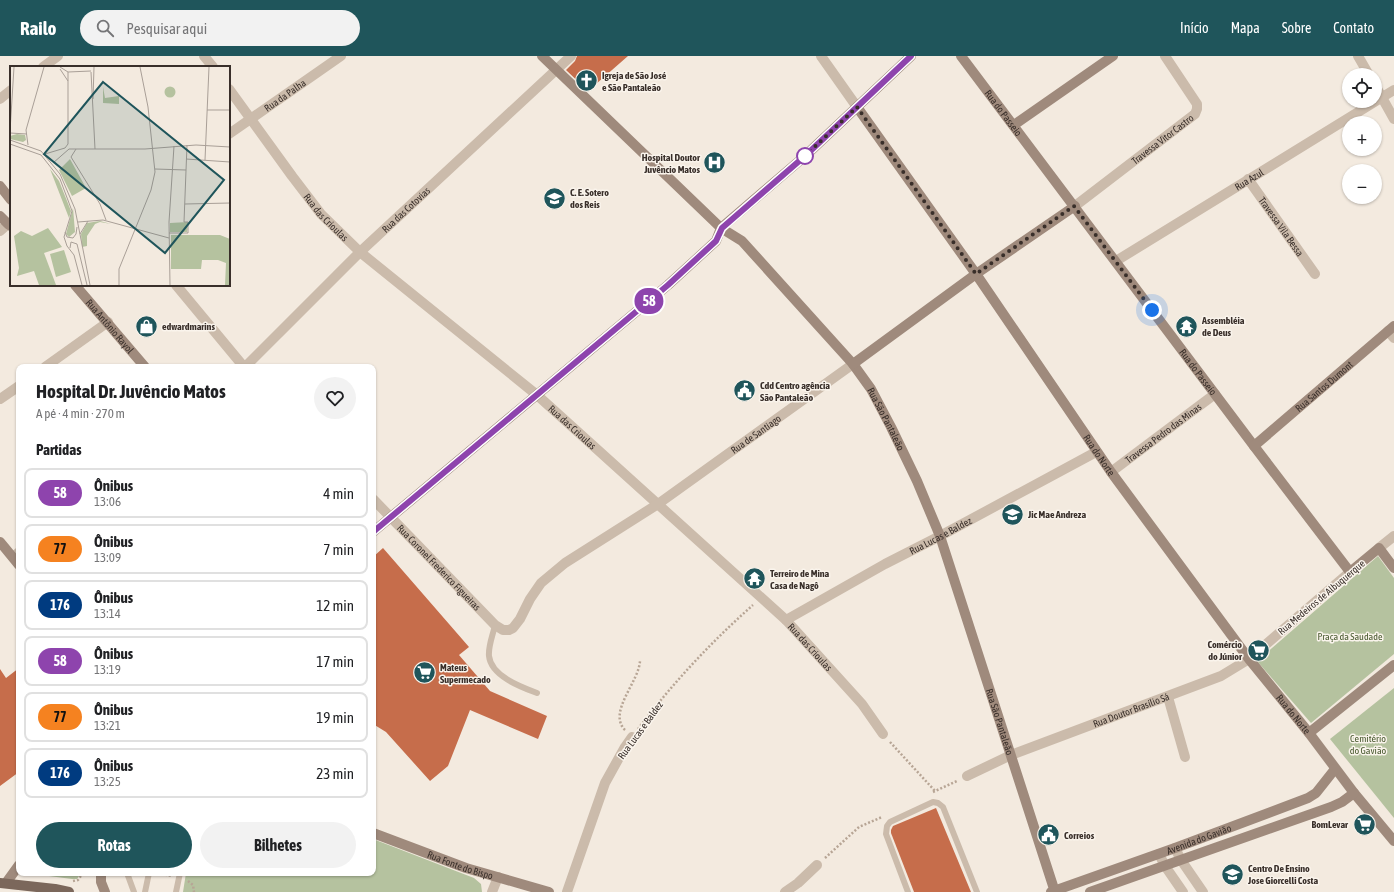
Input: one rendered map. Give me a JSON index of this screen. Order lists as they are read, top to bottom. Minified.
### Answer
{"streets":{"street":["Rua da Palha","Rua do Passeio","Travessa Vitor Castro","Rua Azul","Rua das Cotovias","Rua das Crioulas","Travessa Vila Bessa","Rua Antônio Rayol","Rua Santos Dumont","Rua São Pantaleão","Travessa Pedro das Minas","Rua de Santiago","Rua do Norte","Rua Lucas e Baldez","Rua Coronel Frederico Figueiras","Rua Medeiros de Albuquerque","Rua Doutor Brasílio Sá","Avenida do Gavião","Rua Fonte do Bispo"]},"crossings":[["Rua da Palha","Rua das Crioulas"],["Rua do Passeio","Travessa Vitor Castro"],["Rua do Passeio","Rua Azul"],["Rua do Passeio","Rua Santos Dumont"],["Rua do Passeio","Travessa Pedro das Minas"],["Rua do Passeio","Rua de Santiago"],["Rua do Passeio","Rua Medeiros de Albuquerque"],["Travessa Vitor Castro","Rua de Santiago"],["Rua Azul","Travessa Vila Bessa"],["Rua das Cotovias","Rua das Crioulas"],["Rua das Cotovias","Rua São Pantaleão"],["Rua das Crioulas","Rua de Santiago"],["Rua das Crioulas","Rua Lucas e Baldez"],["Rua São Pantaleão","Rua de Santiago"],["Rua São Pantaleão","Rua Lucas e Baldez"],["Rua São Pantaleão","Rua Doutor Brasílio Sá"],["Rua São Pantaleão","Avenida do Gavião"],["Travessa Pedro das Minas","Rua do Norte"],["Rua de Santiago","Rua do Norte"],["Rua de Santiago","Rua Coronel Frederico Figueiras"],["Rua do Norte","Rua Lucas e Baldez"],["Rua do Norte","Rua Medeiros de Albuquerque"],["Rua do Norte","Rua Doutor Brasílio Sá"],["Rua do Norte","Avenida do Gavião"],["Rua Medeiros de Albuquerque","Rua Doutor Brasílio Sá"]],"parks":["Praça da Saudade","Cemitério do Gavião"],"places":{"church":["Igreja de São José e São Pantaleão"],"hospital":["Hospital Doutor Juvêncio Matos"],"school or university":["C. E. Sotero dos Reis","Jic Mae Andreza","Centro De Ensino Jose Giorcelli Costa"],"shop":["edwardmarins"],"temple":["Assembléia de Deus","Terreiro de Mina Casa de Nagô"],"public building":["Cdd Centro agência São Pantaleão","Correios"],"supermarket":["Comércio do Júnior","Mateus Supermecado","BomLevar"]},"lines":["bus line 58"],"page":{"header":"Railo","search":"Pesquisar aqui","nav":["Início","Mapa","Sobre","Contato"],"on_map":"58","map_buttons":["+","−"],"heading":[["Hospital Dr. Juvêncio Matos","A pé · 4 min · 270 m"],"Partidas"],"list":[{"mark":"58","name":"Ônibus","note":"13:06","value":"4 min"},{"mark":"77","name":"Ônibus","note":"13:09","value":"7 min"},{"mark":"176","name":"Ônibus","note":"13:14","value":"12 min"},{"mark":"58","name":"Ônibus","note":"13:19","value":"17 min"},{"mark":"77","name":"Ônibus","note":"13:21","value":"19 min"},{"mark":"176","name":"Ônibus","note":"13:25","value":"23 min"}],"buttons":["Rotas","Bilhetes"]}}
